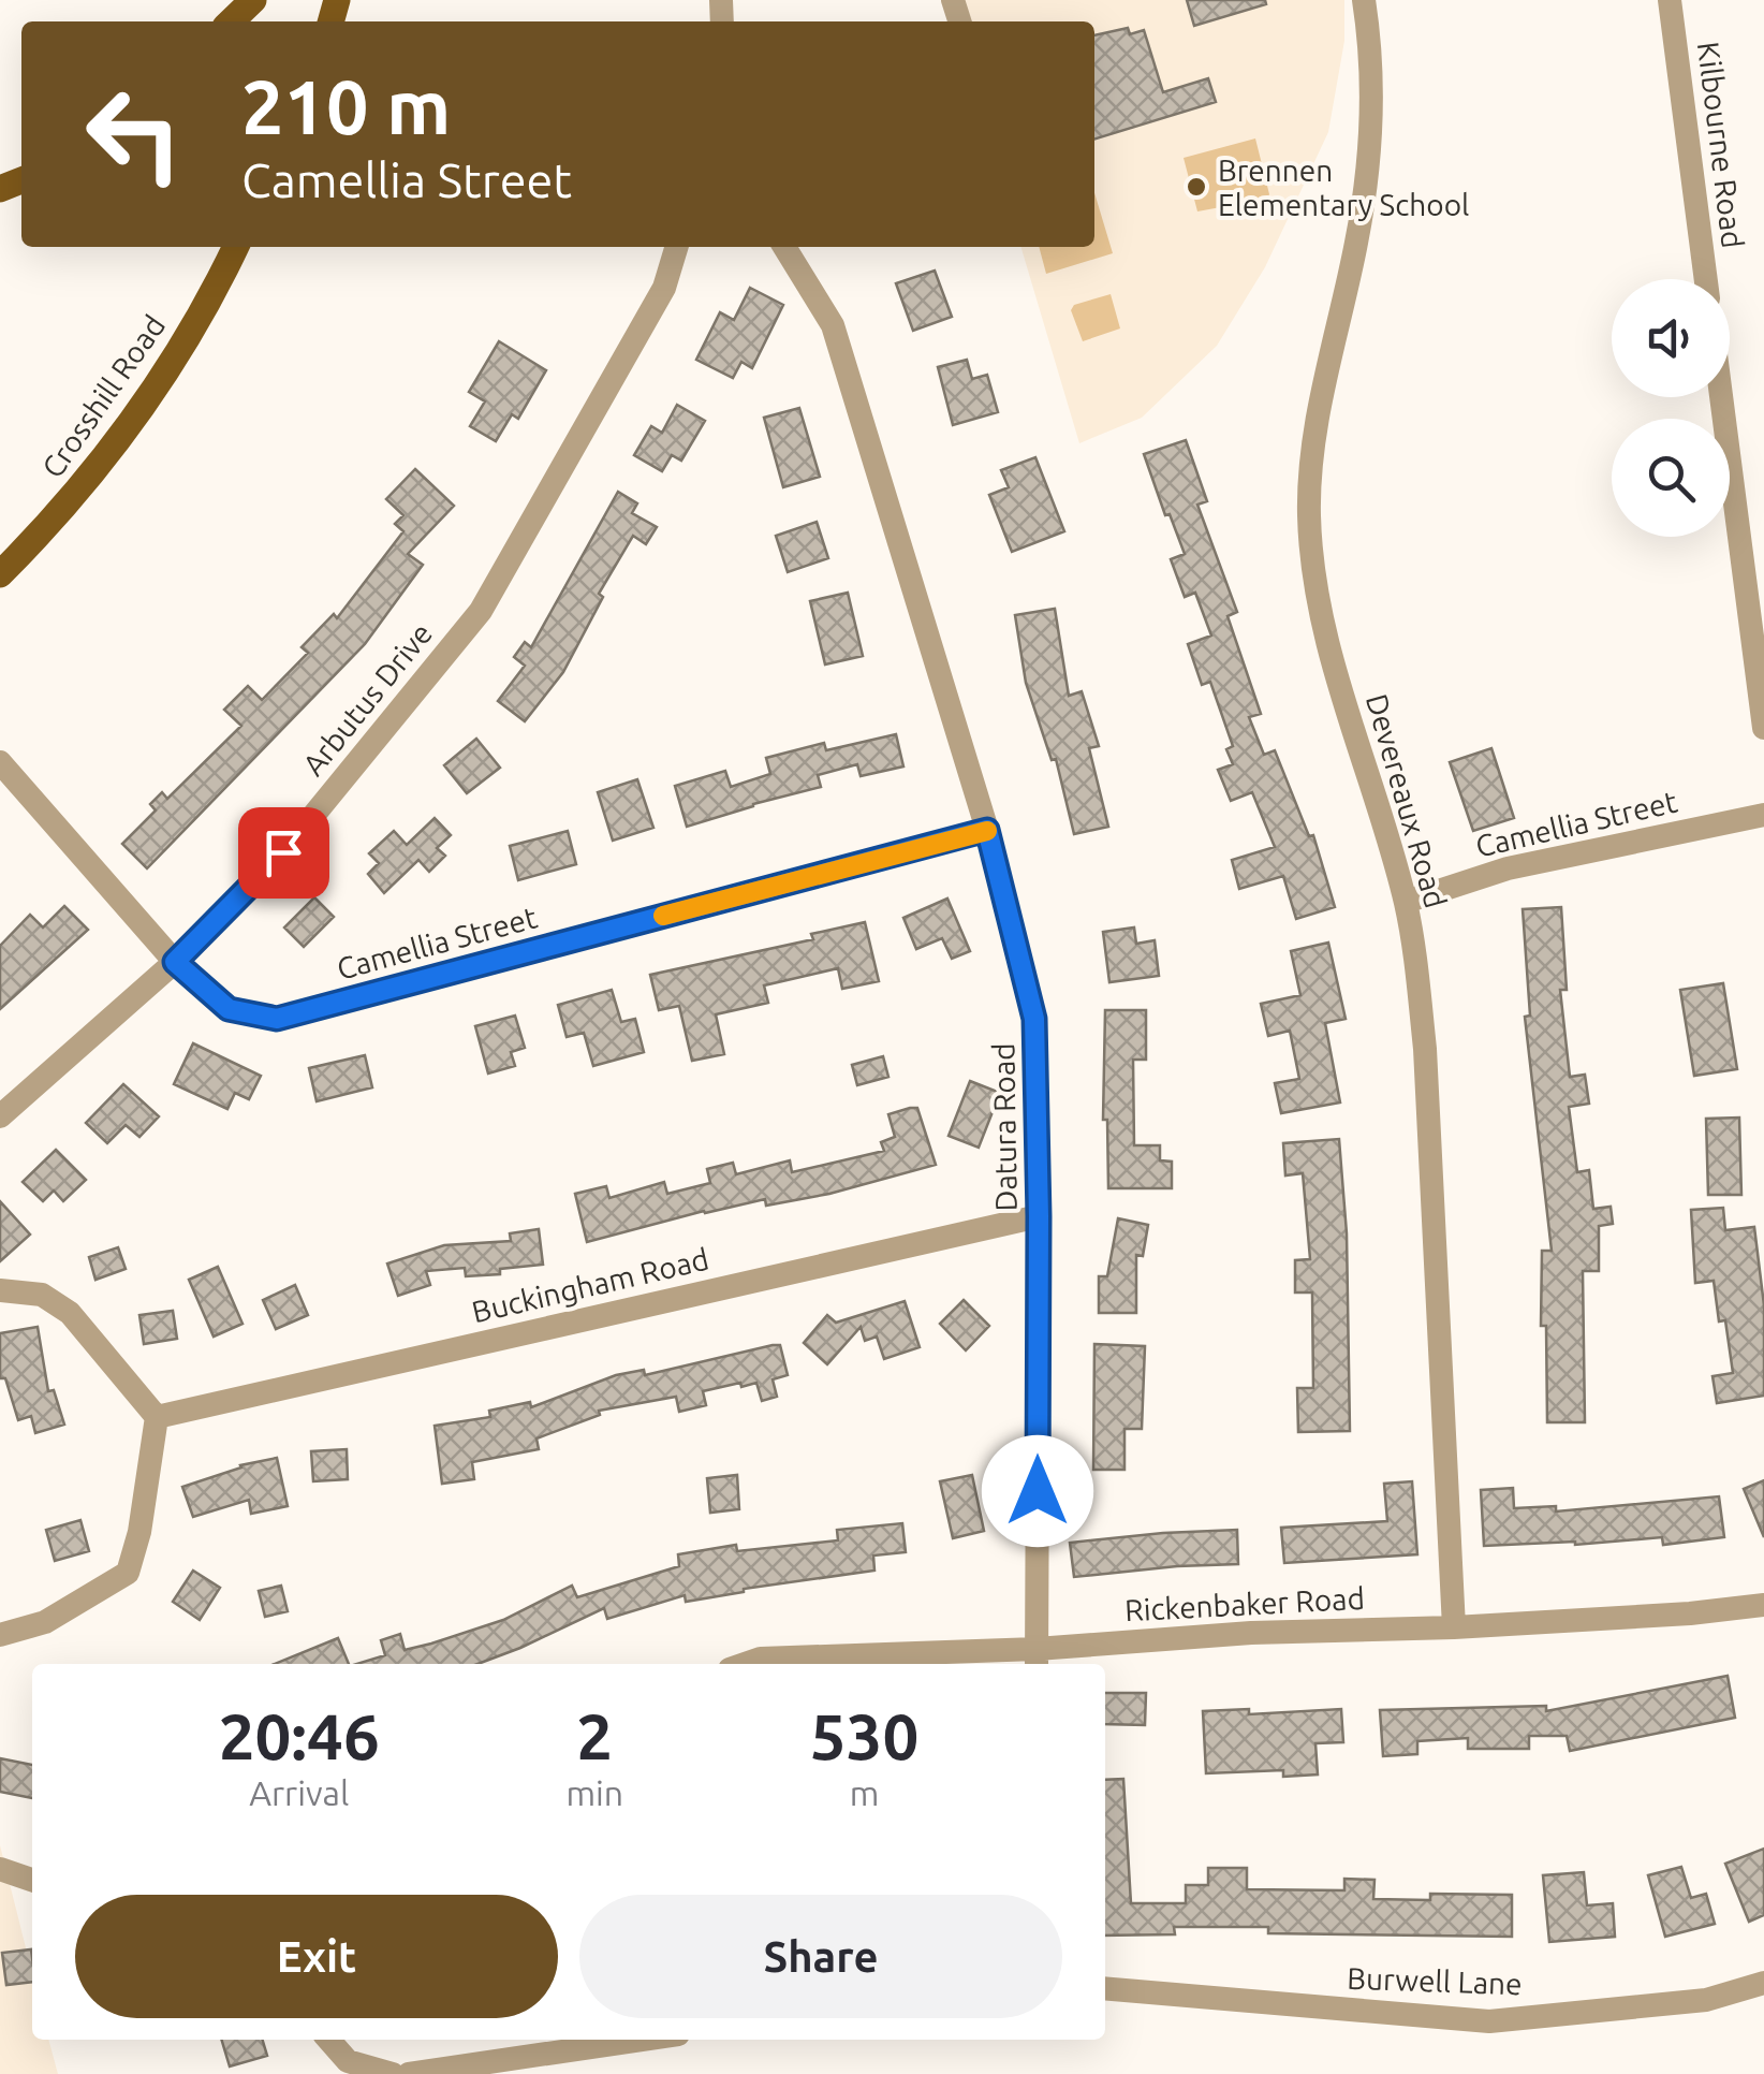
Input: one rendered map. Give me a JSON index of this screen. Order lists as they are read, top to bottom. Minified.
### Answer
{"streets":{"main road":["Crosshill Road"],"street":["Kilbourne Road","Arbutus Drive","Devereaux Road","Camellia Street","Datura Road","Buckingham Road","Rickenbaker Road","Burwell Lane"]},"crossings":[["Arbutus Drive","Camellia Street"],["Devereaux Road","Camellia Street"],["Devereaux Road","Rickenbaker Road"],["Camellia Street","Datura Road"],["Datura Road","Buckingham Road"],["Datura Road","Rickenbaker Road"]],"places":["Brennen Elementary School"],"page":{"turn":["210 m","Camellia Street"],"eta":["20:46","Arrival","2","min","530","m"],"buttons":["Exit","Share"]}}
